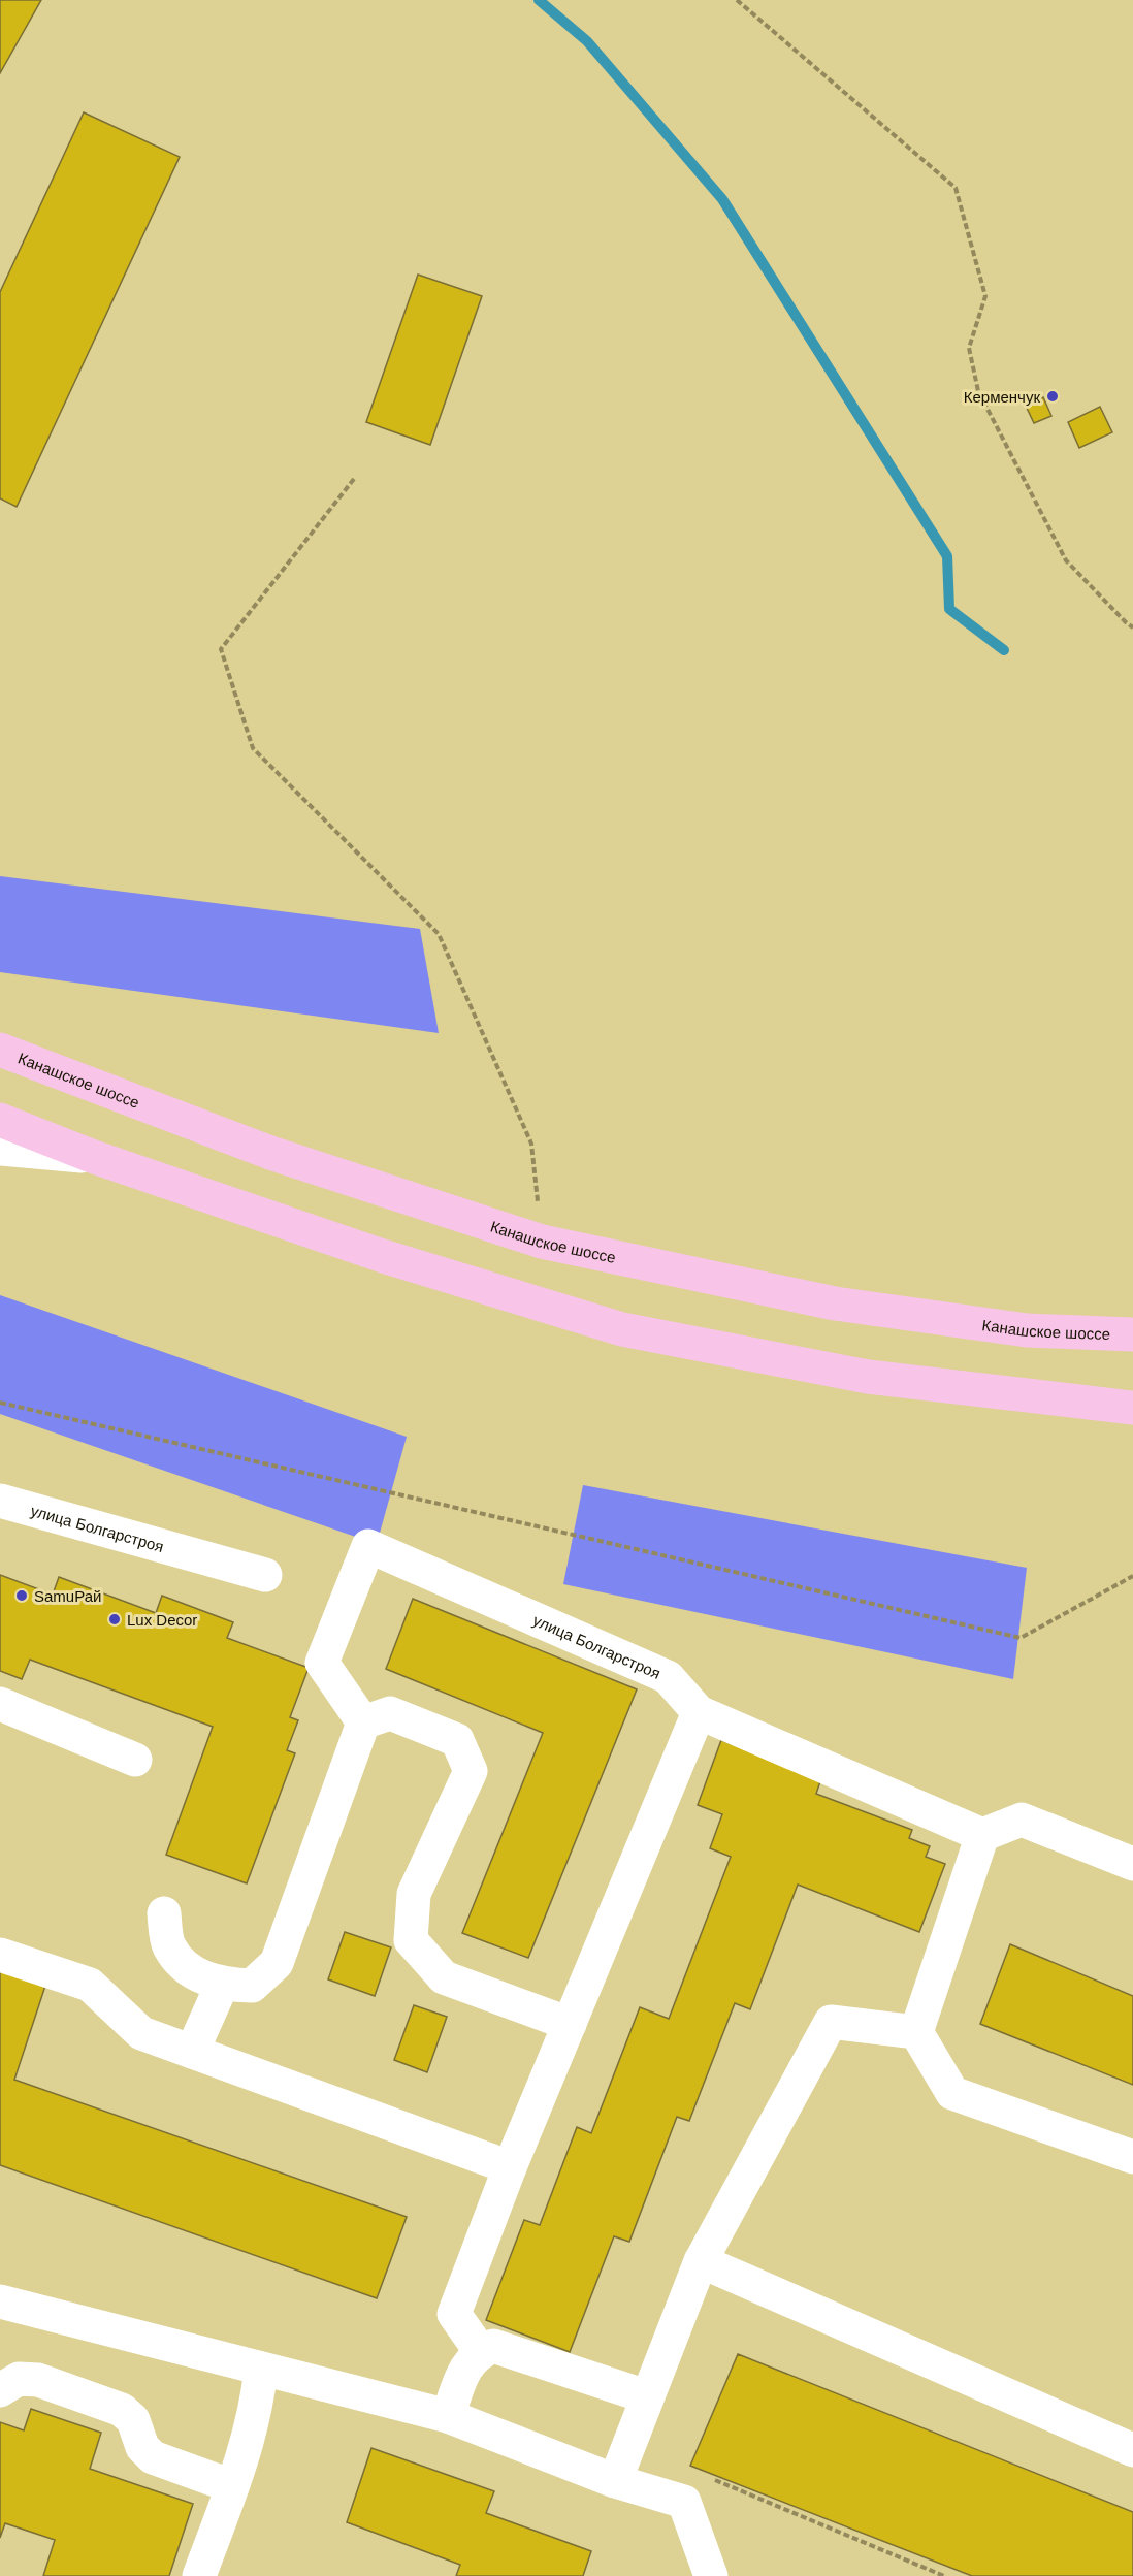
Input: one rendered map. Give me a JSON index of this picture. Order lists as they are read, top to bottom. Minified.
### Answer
{"streets":{"main road":["Канашское шоссе"],"street":["улица Болгарстроя"]},"places":["Керменчук","SamuРай","Lux Decor"]}
